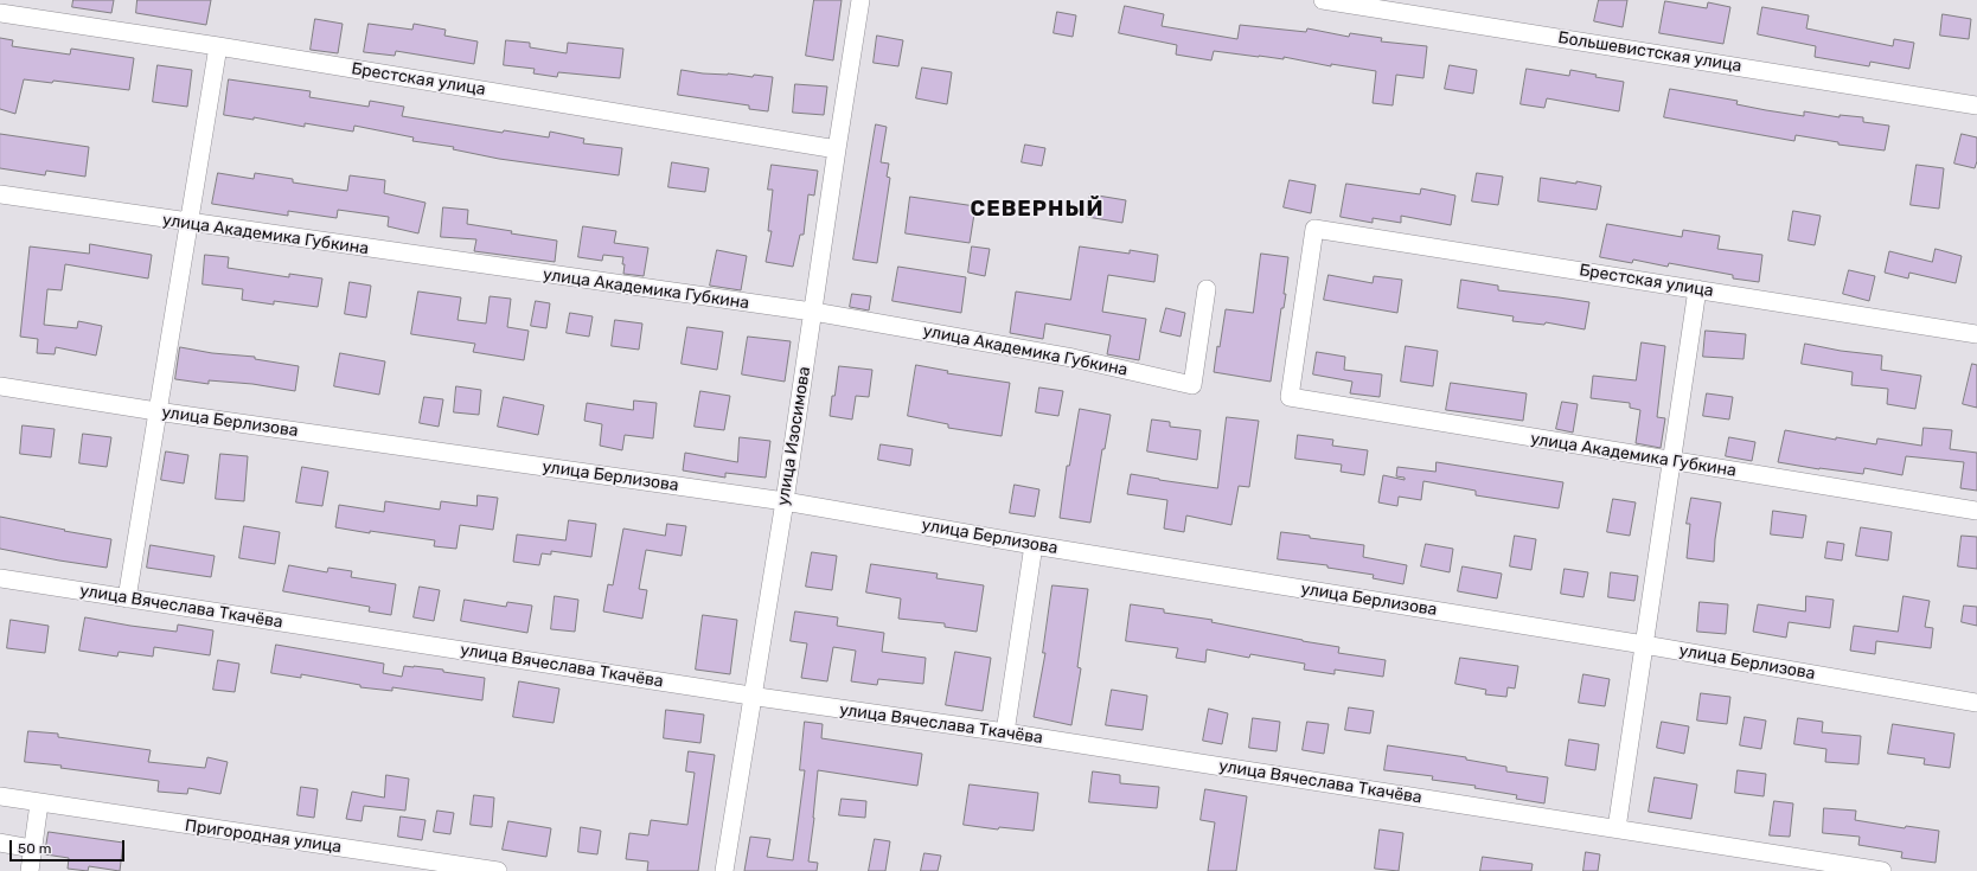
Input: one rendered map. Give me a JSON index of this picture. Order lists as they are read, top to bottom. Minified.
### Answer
{"streets":{"street":["Большевистская улица","Брестская улица","улица Академика Губкина","улица Берлизова","улица Изосимова","улица Вячеслава Ткачёва","Пригородная улица"]},"crossings":[["Брестская улица","улица Академика Губкина"],["Брестская улица","улица Изосимова"],["улица Академика Губкина","улица Изосимова"],["улица Берлизова","улица Изосимова"],["улица Изосимова","улица Вячеслава Ткачёва"]],"districts":["СЕВЕРНЫЙ"],"scale_bar":"50 m"}
